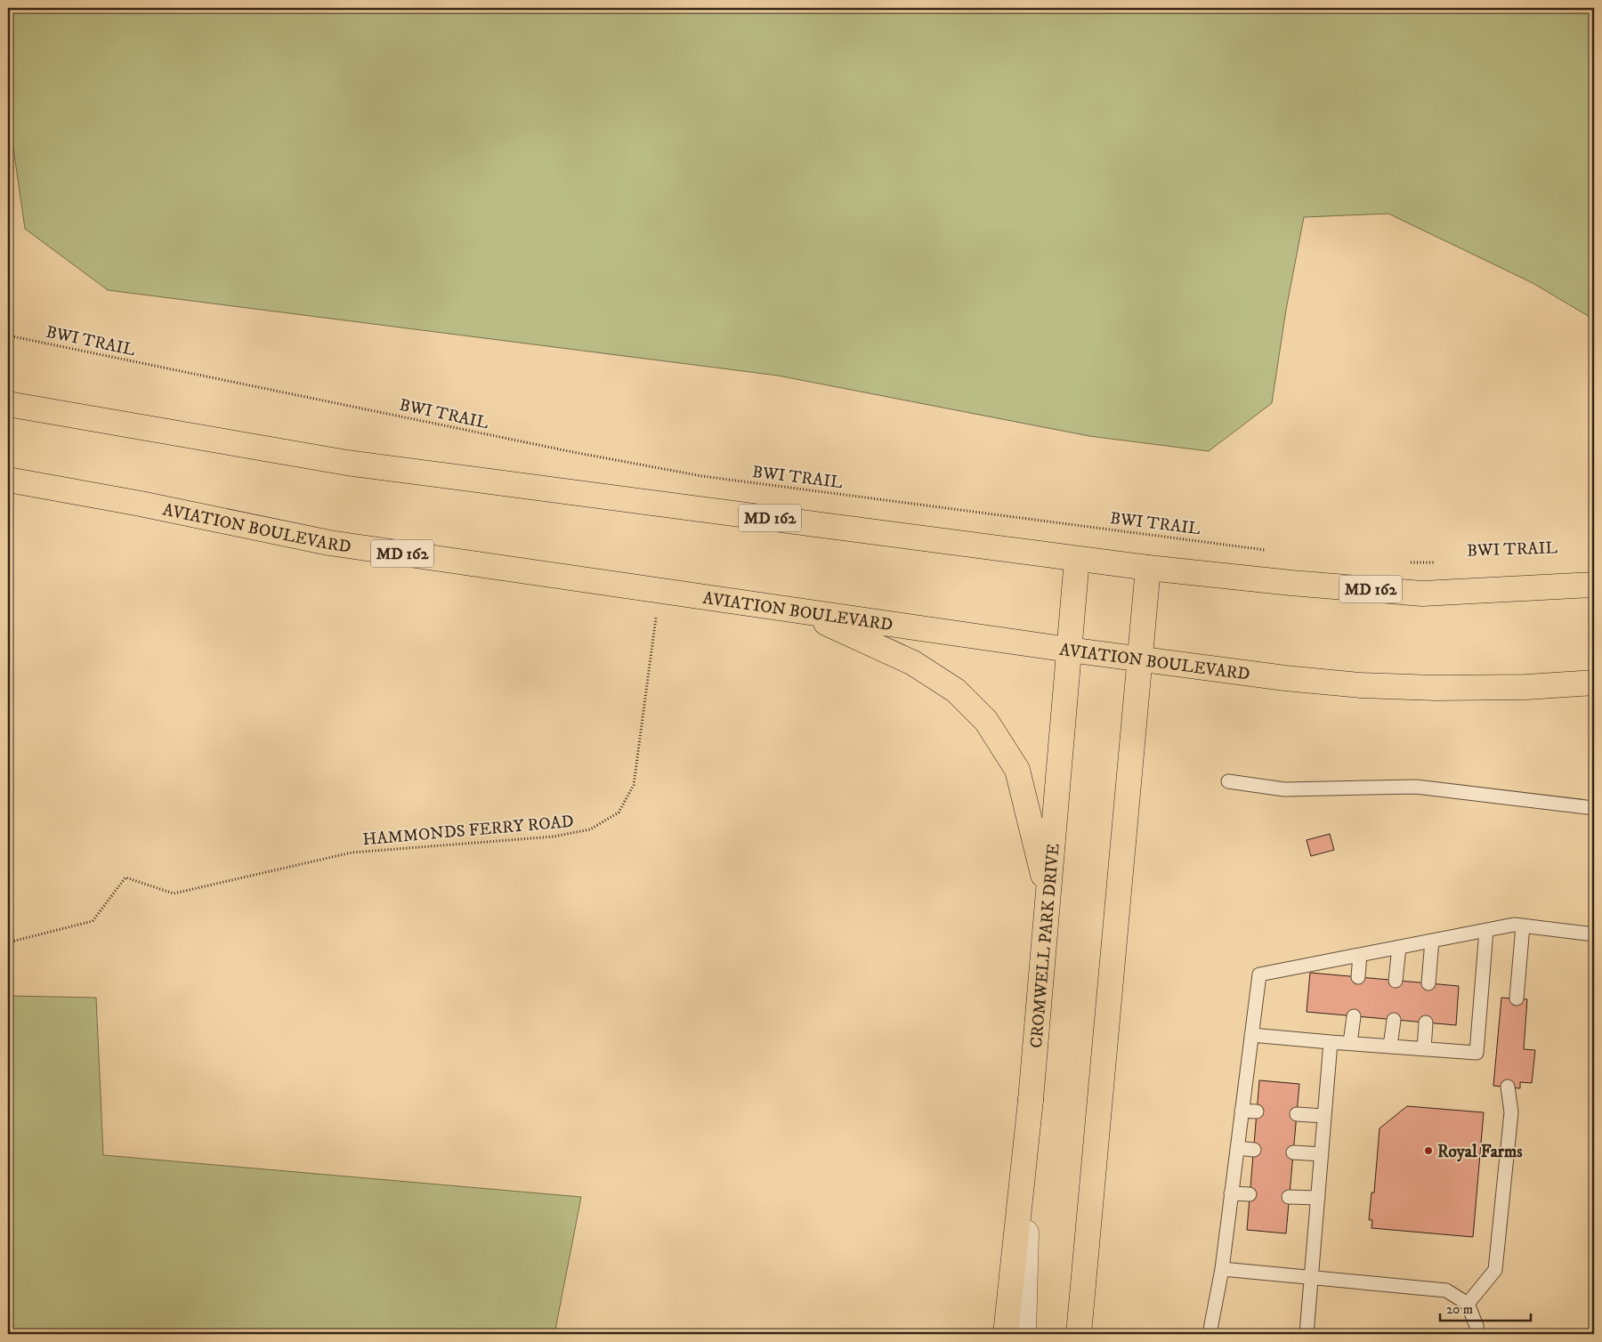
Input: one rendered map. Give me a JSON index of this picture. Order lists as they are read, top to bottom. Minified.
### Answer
{"streets":{"main road":["MD 162","AVIATION BOULEVARD","CROMWELL PARK DRIVE"],"path":["BWI TRAIL","HAMMONDS FERRY ROAD"]},"crossings":[["MD 162","CROMWELL PARK DRIVE"],["AVIATION BOULEVARD","HAMMONDS FERRY ROAD"],["AVIATION BOULEVARD","CROMWELL PARK DRIVE"]],"places":["Royal Farms"],"scale_bar":"20 m"}
